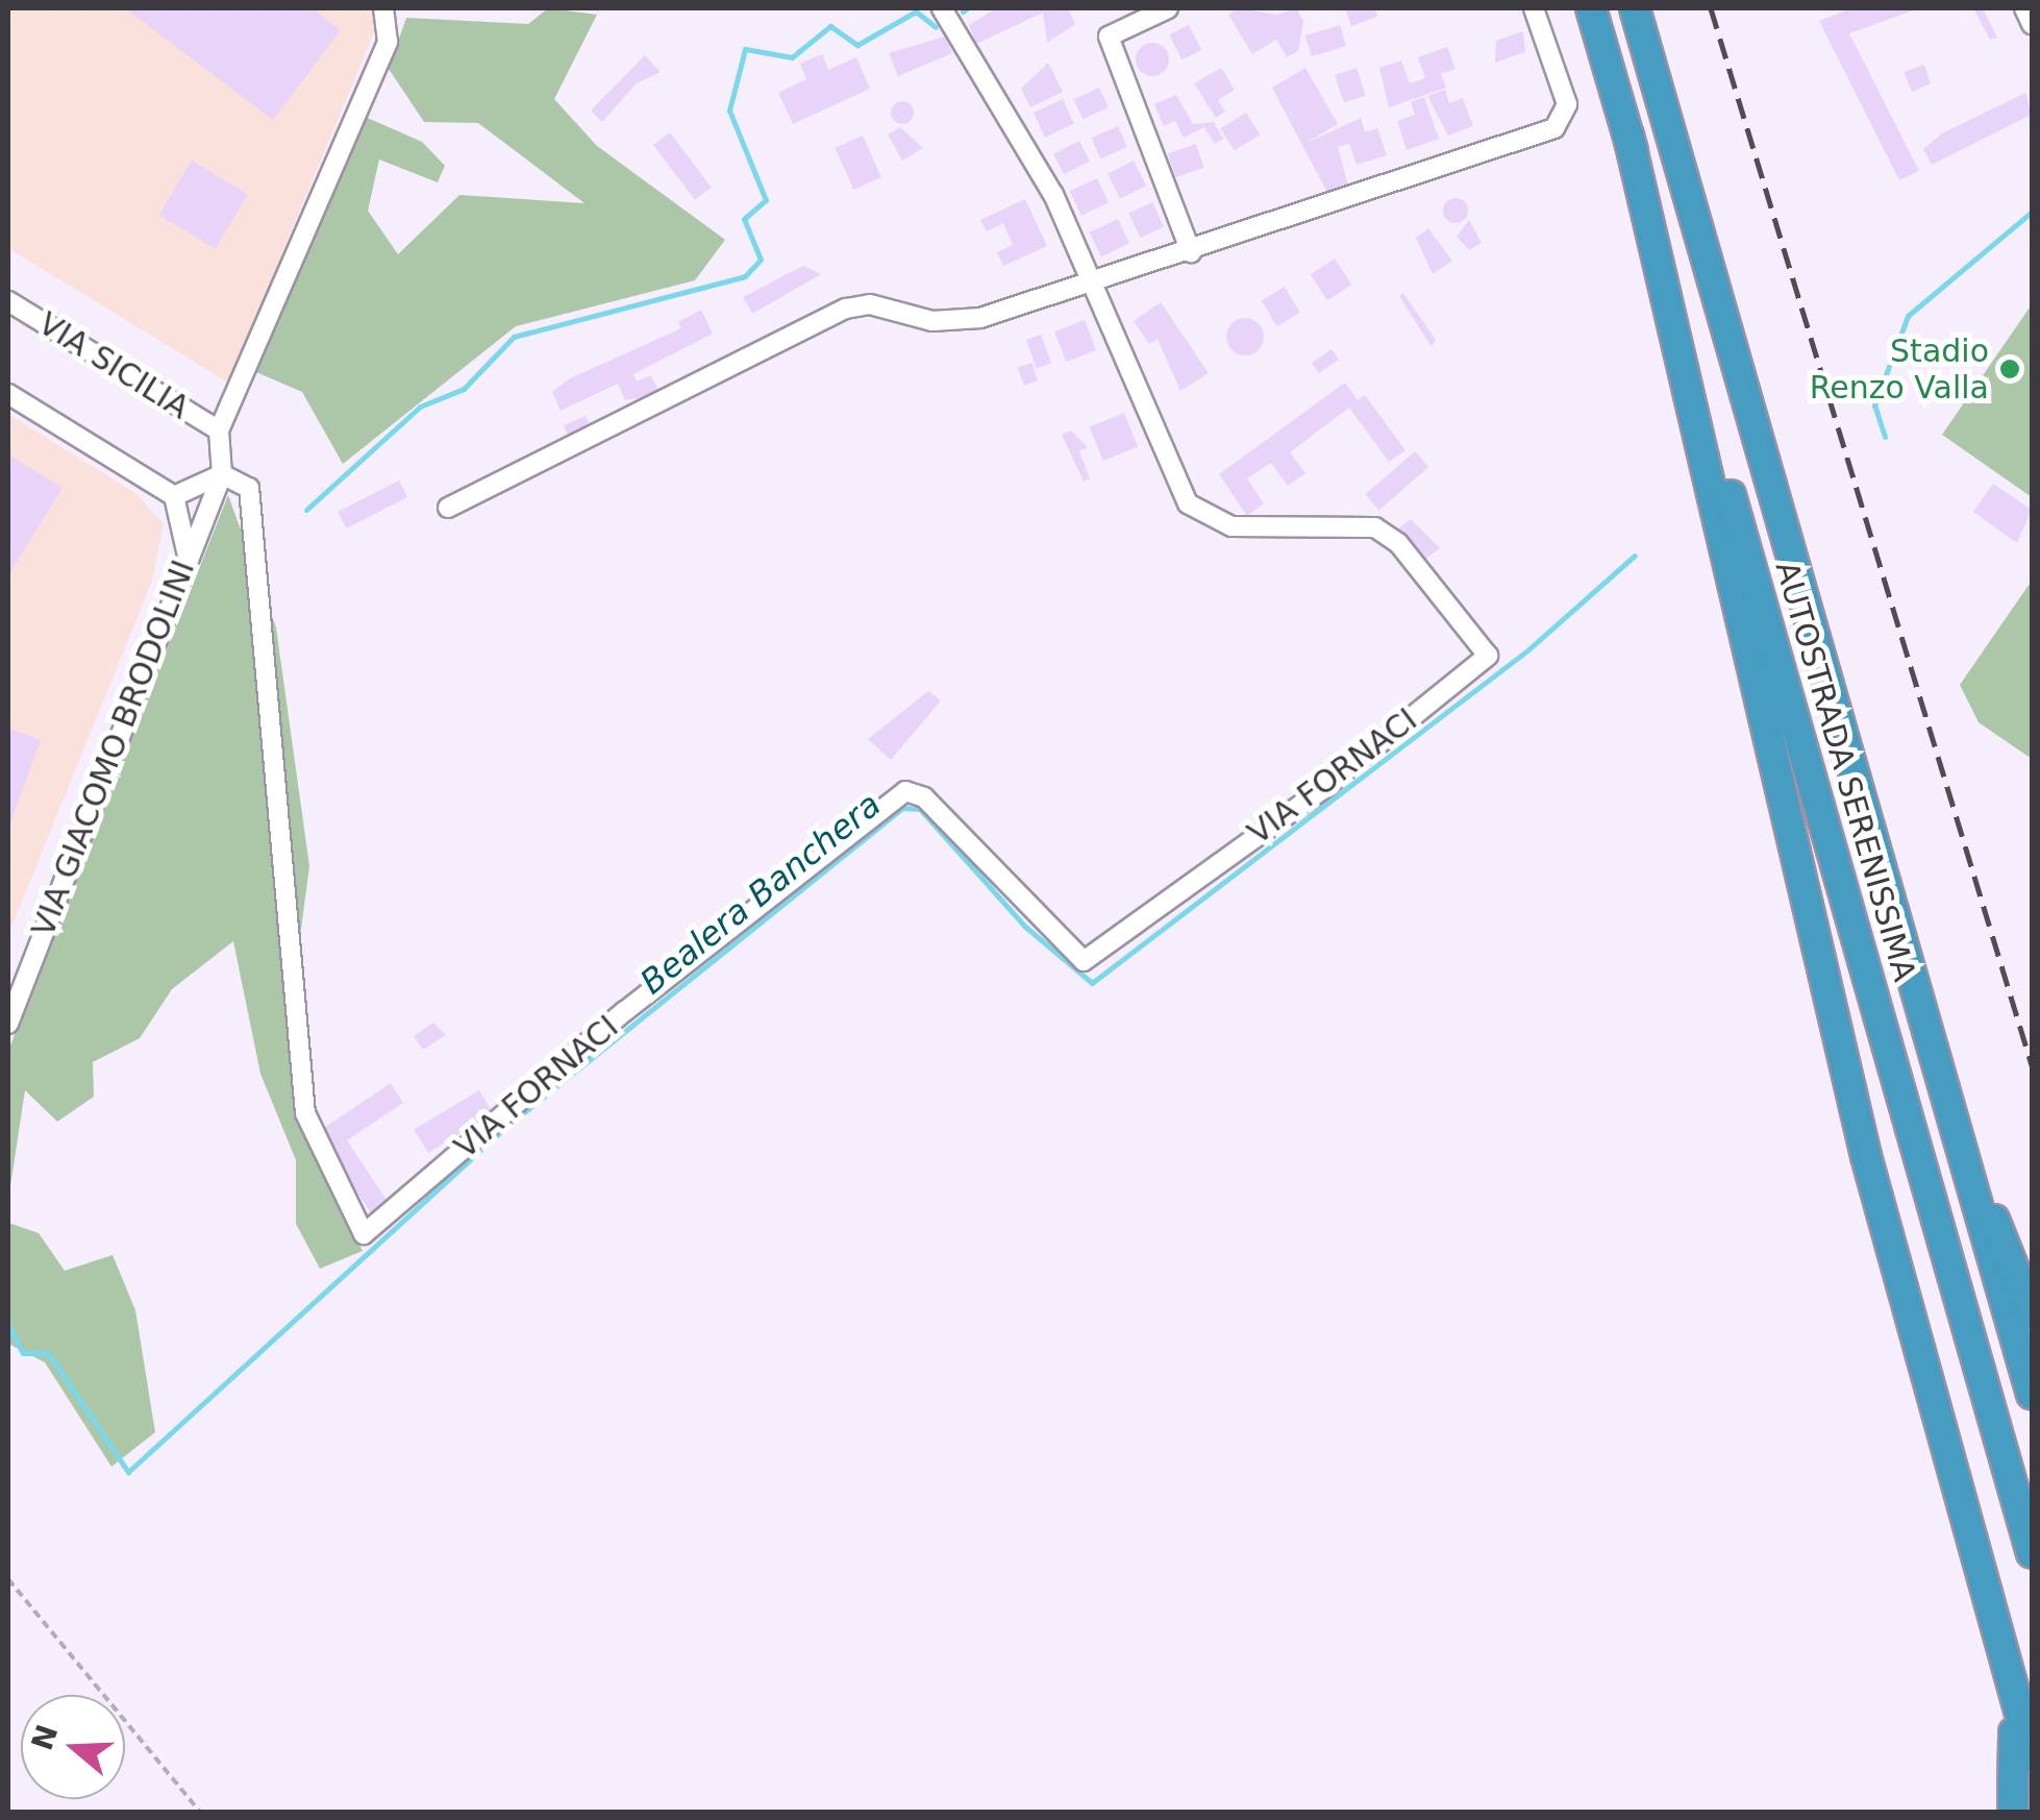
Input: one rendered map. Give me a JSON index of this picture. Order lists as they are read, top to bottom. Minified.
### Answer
{"streets":{"highway":["AUTOSTRADA SERENISSIMA"],"street":["VIA SICILIA","VIA GIACOMO BRODOLINI","VIA FORNACI"]},"crossings":[["VIA GIACOMO BRODOLINI","VIA FORNACI"]],"water":["Bealera Banchera"],"places":["Stadio Renzo Valla"],"north":"left"}
